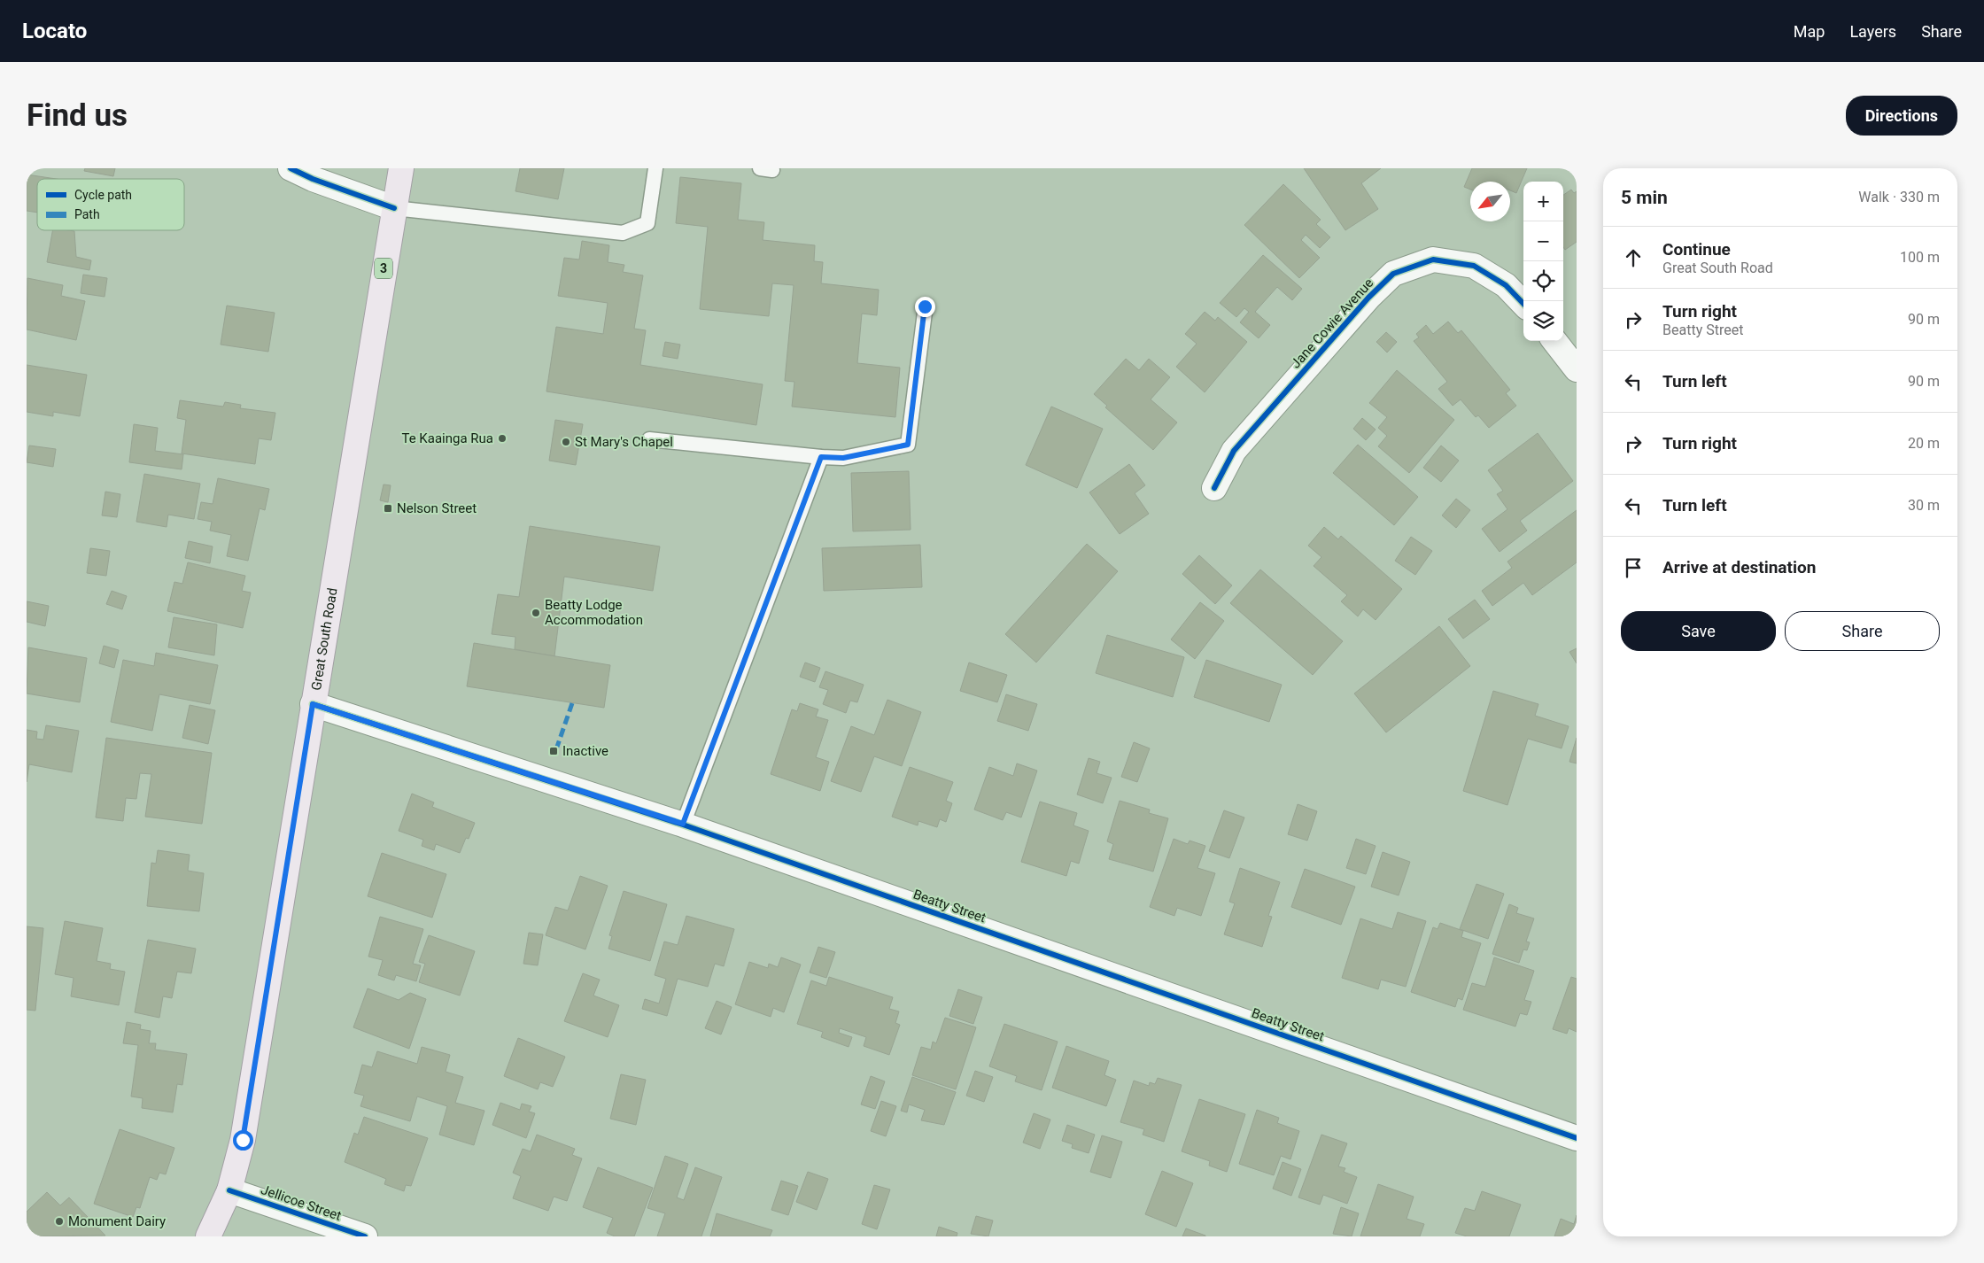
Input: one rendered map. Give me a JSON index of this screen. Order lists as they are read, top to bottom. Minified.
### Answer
{"streets":{"main road":["3","Great South Road"],"street":["Jane Cowie Avenue","Beatty Street","Jellicoe Street"]},"crossings":[["Great South Road","Beatty Street"],["Great South Road","Jellicoe Street"]],"places":{"other":["Te Kaainga Rua","St Mary's Chapel","Beatty Lodge Accommodation","Monument Dairy"],"transit":["Nelson Street","Inactive"]},"legend":["Cycle path","Path"],"north":"bottom left","page":{"header":"Locato","nav":["Map","Layers","Share"],"buttons":["Directions",["Save","Share"]],"title":"Find us","heading":["5 min","Walk · 330 m"],"map_buttons":["+","−"],"list":[["Continue","Great South Road","100 m"],["Turn right","Beatty Street","90 m"],["Turn left","90 m"],["Turn right","20 m"],["Turn left","30 m"],"Arrive at destination"]}}
